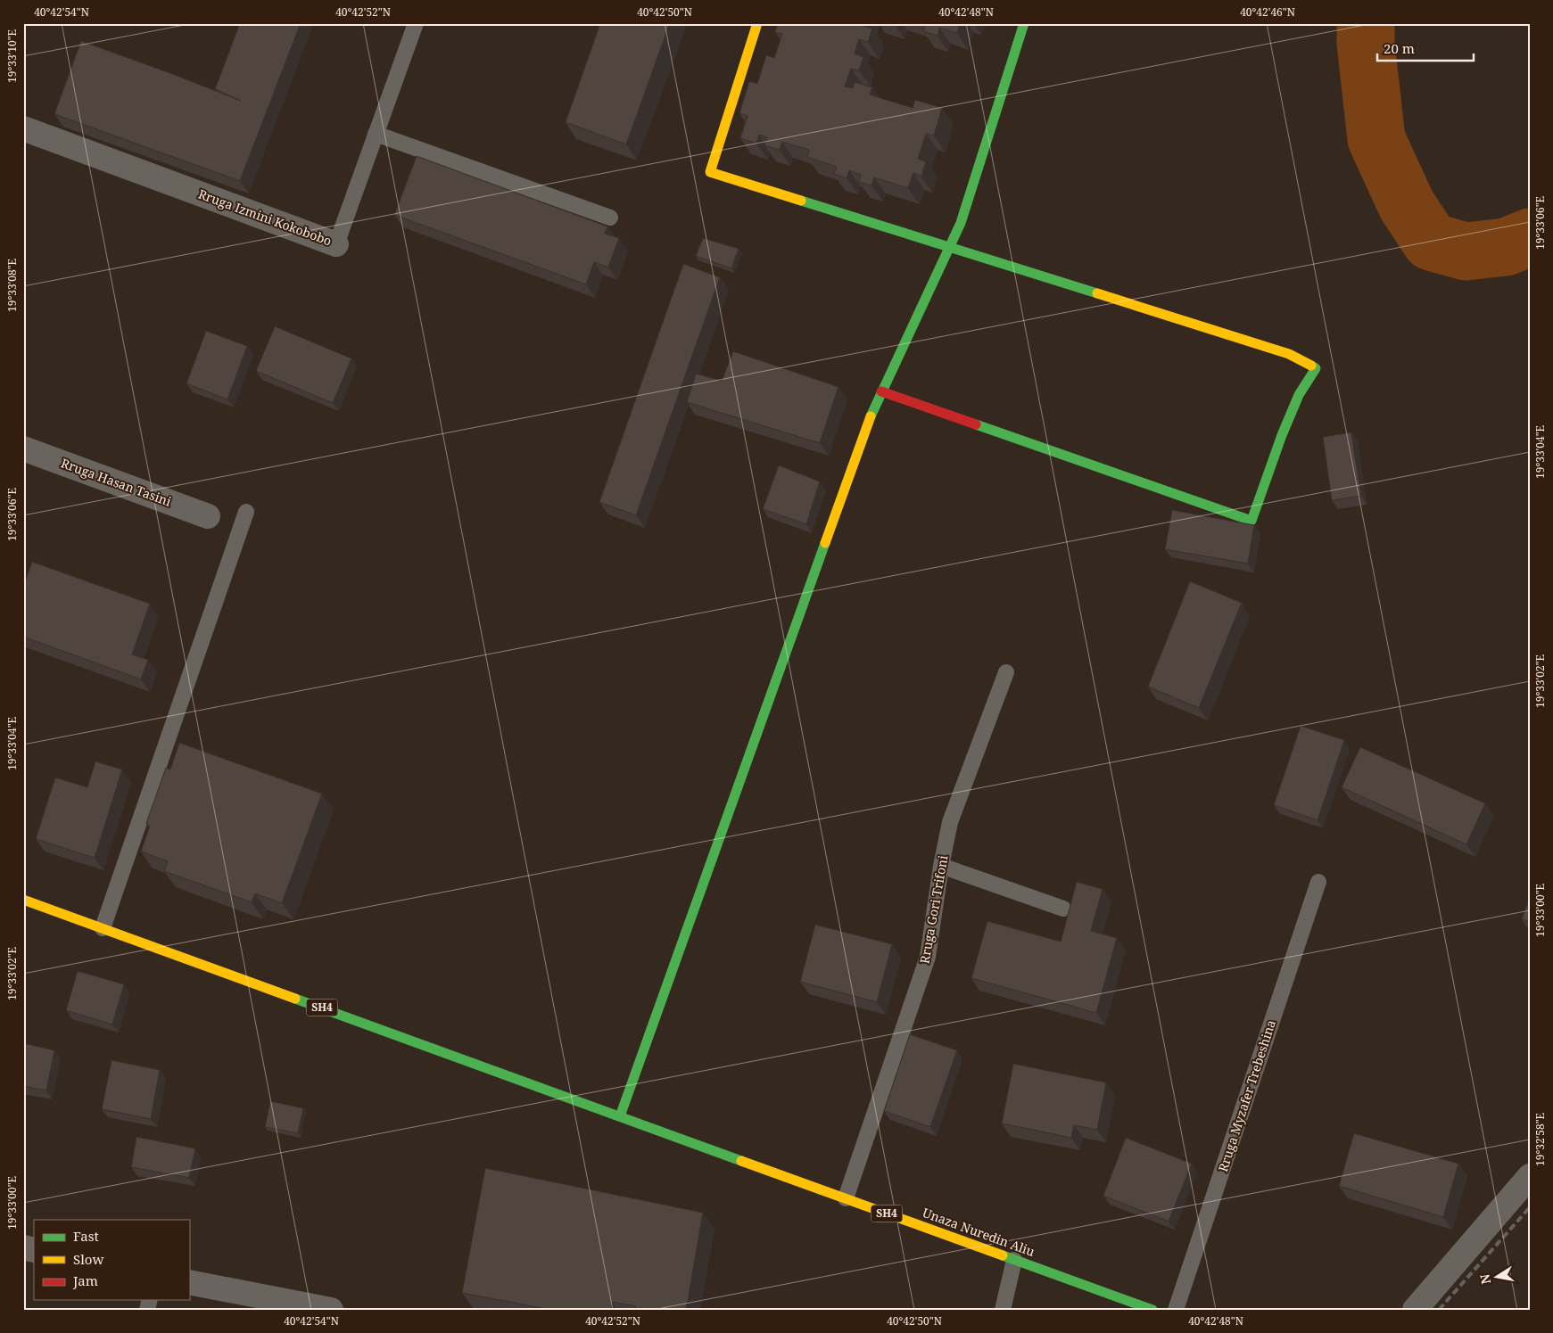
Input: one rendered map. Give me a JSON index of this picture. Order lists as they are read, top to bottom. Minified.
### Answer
{"streets":{"street":["Rruga Izmini Kokobobo","Rruga Hasan Tasini","SH4","Unaza Nuredin Aliu"],"lane":["Rruga Gori Trifoni","Rruga Myzafer Trebeshina"]},"crossings":[["Rruga Gori Trifoni","Unaza Nuredin Aliu"],["SH4","Unaza Nuredin Aliu"]],"legend":["Fast","Slow","Jam"],"scale_bar":"20 m","north":"left","coordinates":["40°42'54\"N","40°42'52\"N","40°42'50\"N","40°42'48\"N","40°42'46\"N","19°33'10\"E","19°33'06\"E","19°33'08\"E","19°33'04\"E","19°33'02\"E","19°33'00\"E","19°32'58\"E"]}
